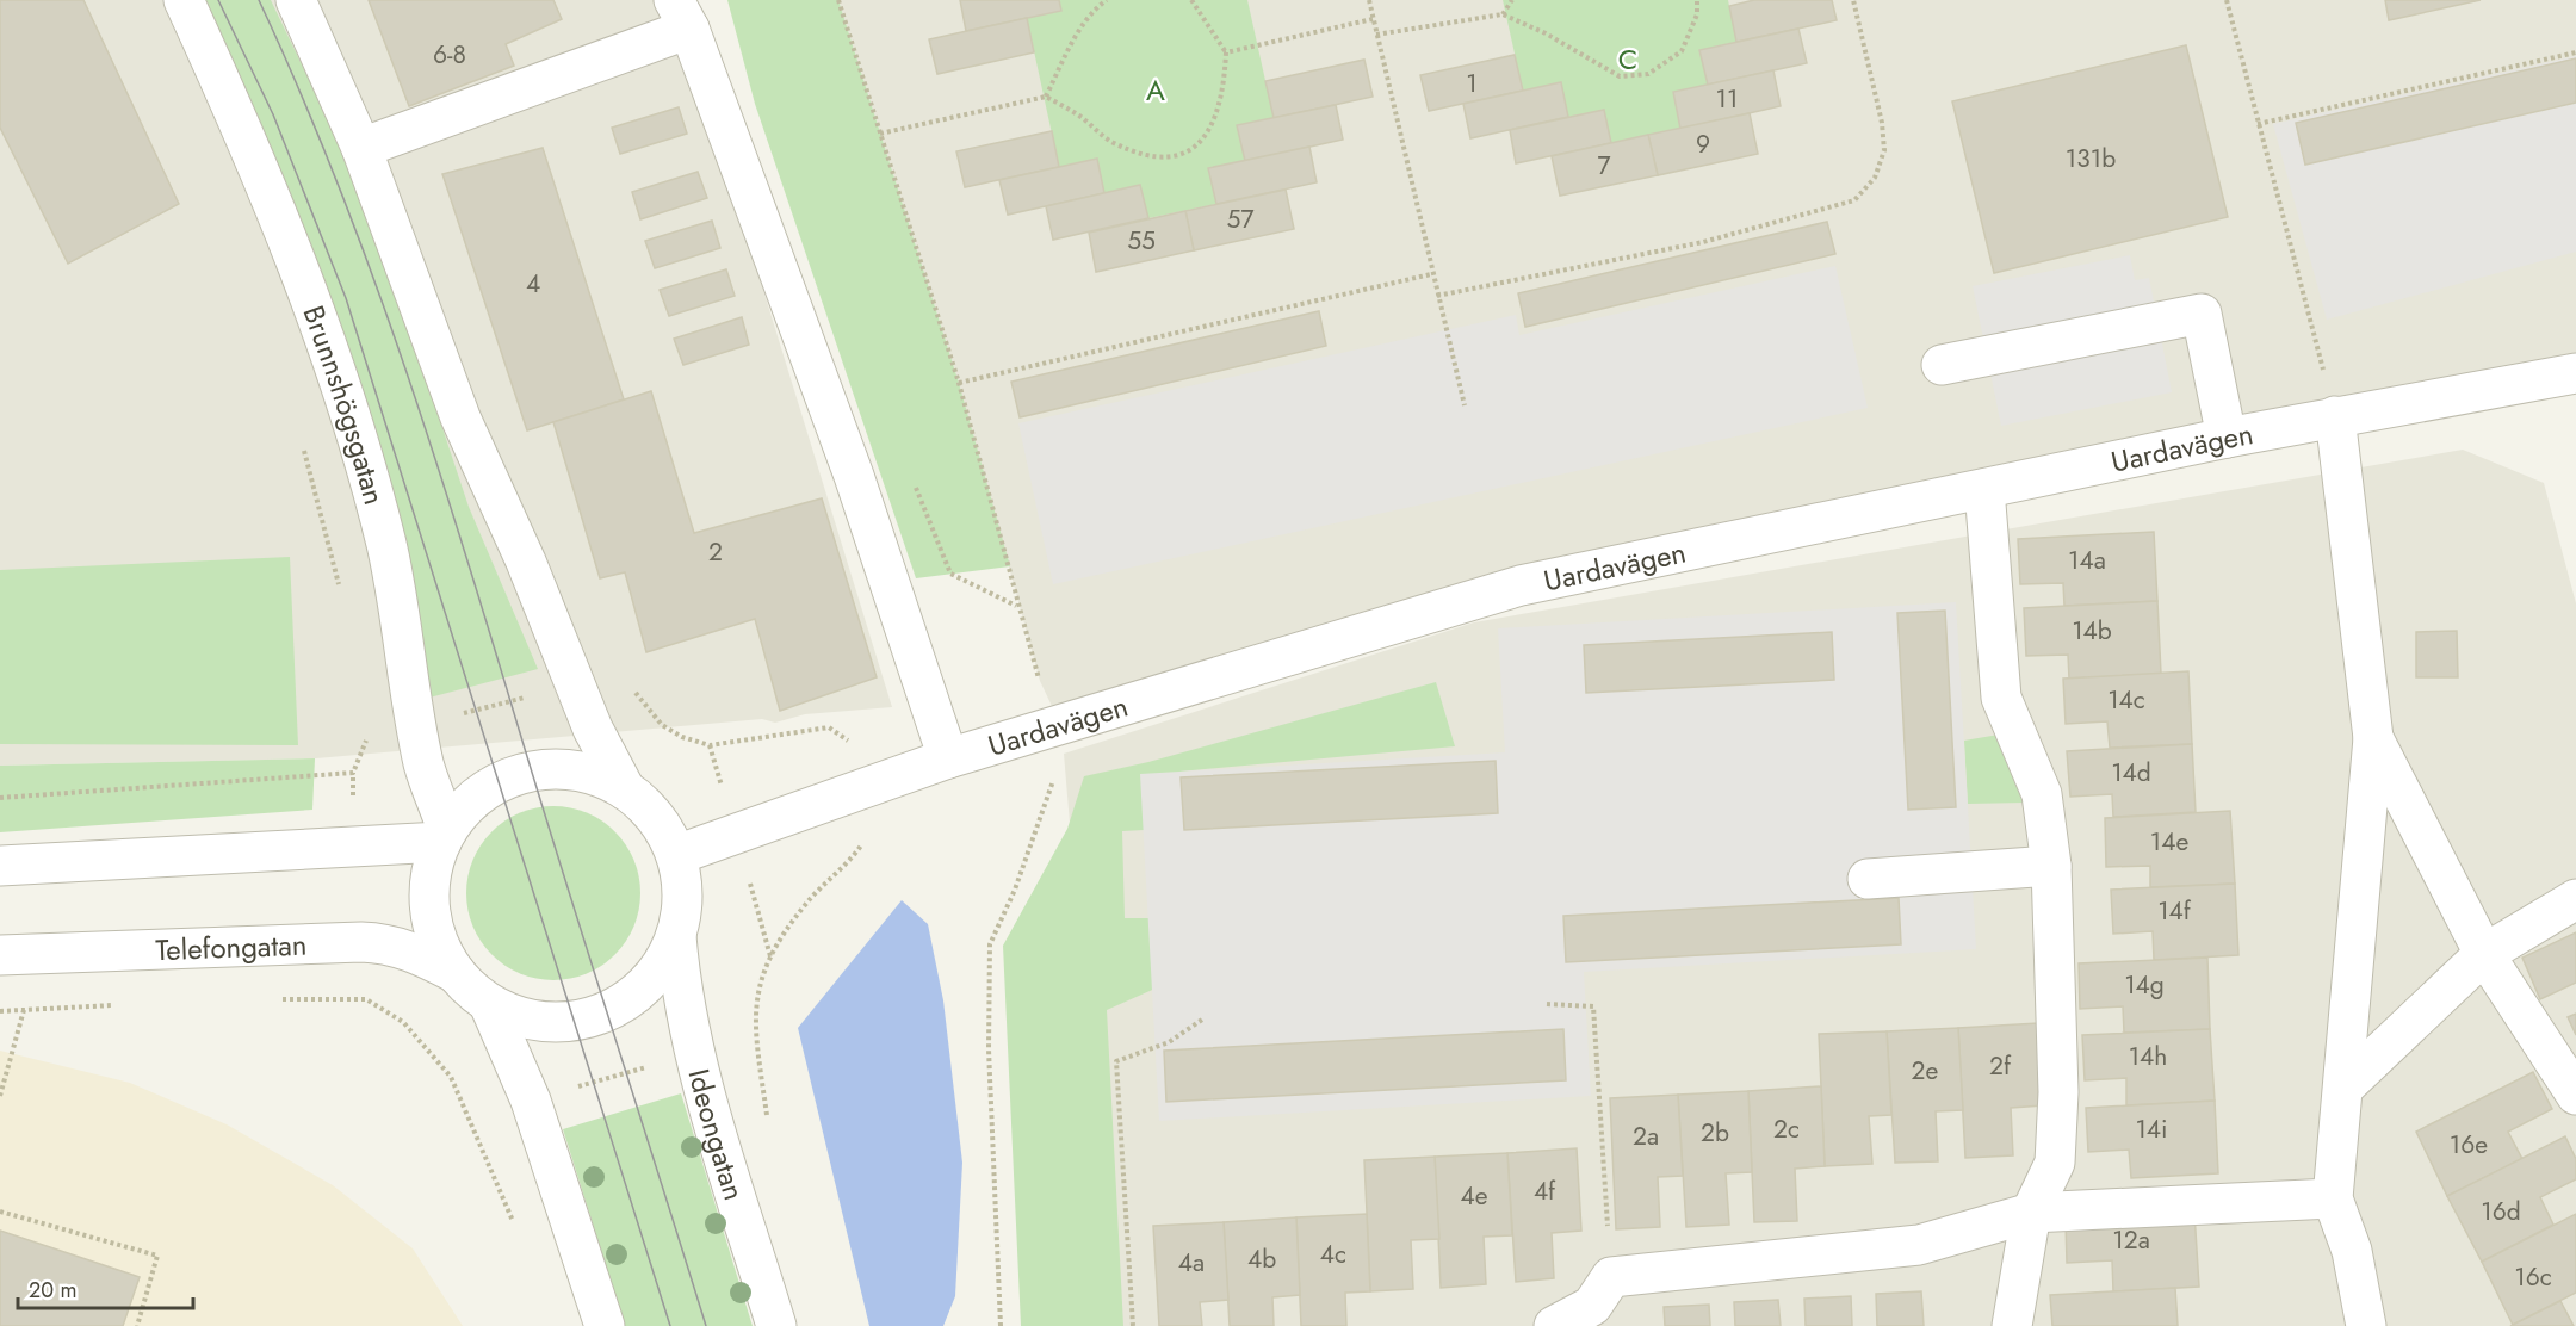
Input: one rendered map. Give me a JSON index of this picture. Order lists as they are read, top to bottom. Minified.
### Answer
{"streets":{"street":["Brunnshögsgatan","Uardavägen","Telefongatan","Ideongatan"]},"crossings":[["Brunnshögsgatan","Uardavägen"],["Brunnshögsgatan","Telefongatan"],["Brunnshögsgatan","Ideongatan"],["Uardavägen","Telefongatan"],["Uardavägen","Ideongatan"],["Telefongatan","Ideongatan"]],"parks":["C","A"],"house_numbers":["6-8","1","11","9","131b","7","57","55","4","2","14a","14b","14c","14d","14e","14f","14g","14h","2f","2e","2c","14i","2b","2a","16e","4f","4e","16d","12a","4c","4b","4a","16c"],"scale_bar":"20 m"}
